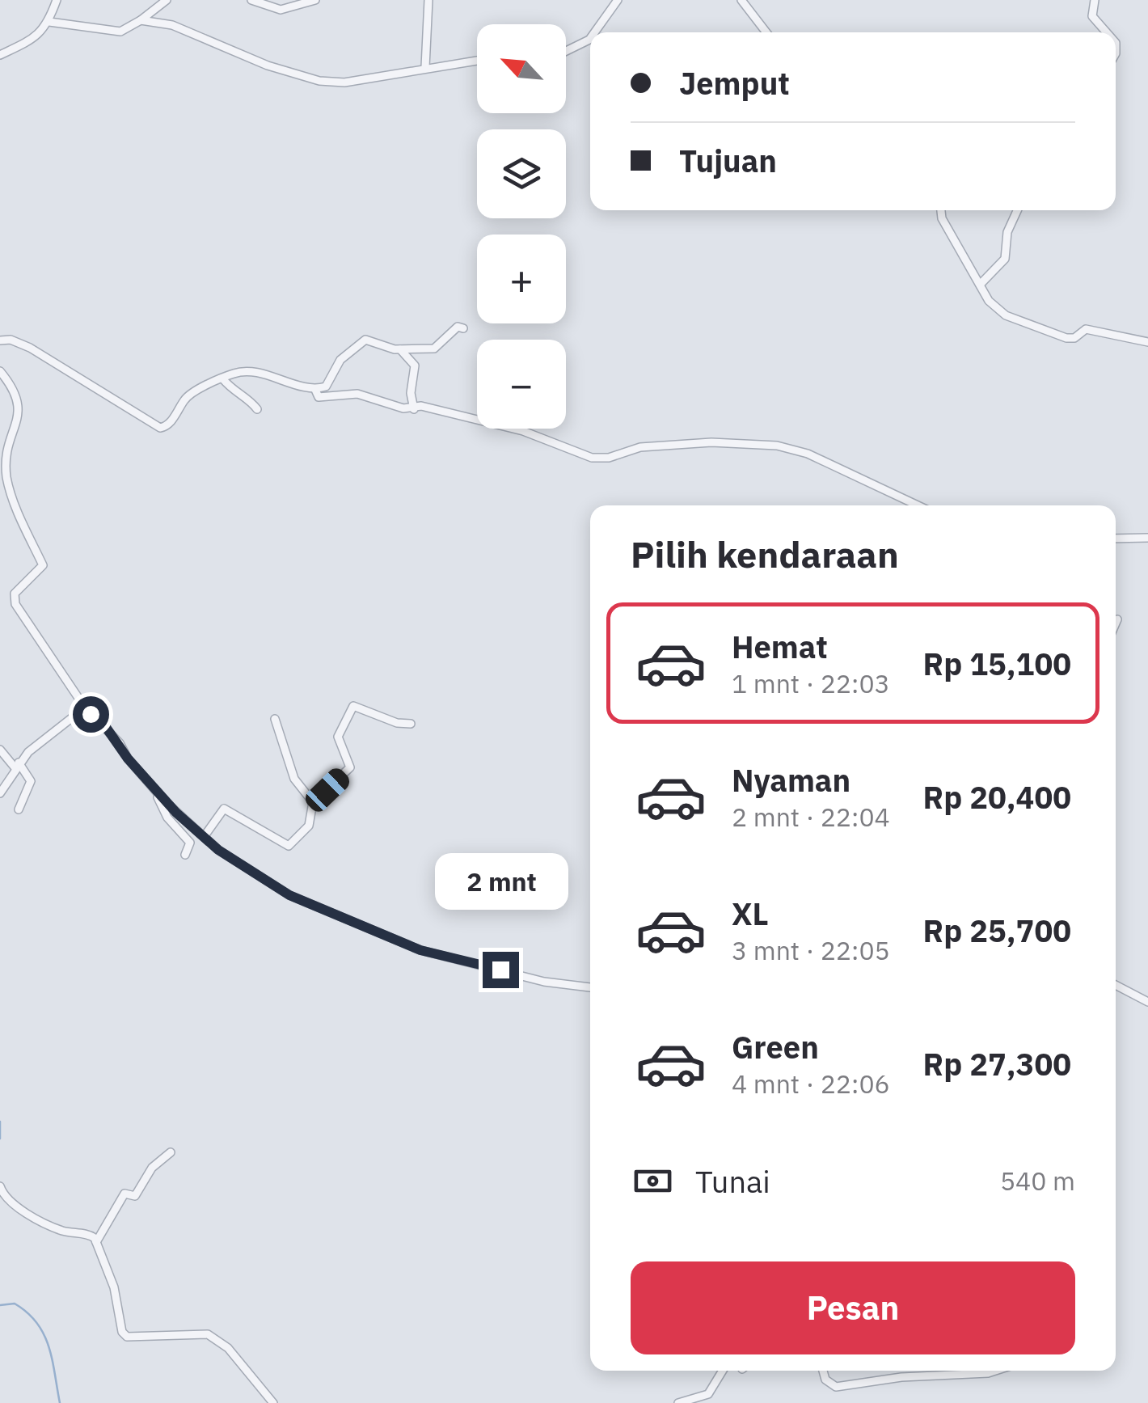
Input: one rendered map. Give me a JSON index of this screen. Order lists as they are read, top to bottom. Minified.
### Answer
{"north":"top left","page":{"map_buttons":["+","−"],"banner":["Jemput","Tujuan"],"heading":"Pilih kendaraan","list":[{"name":"Hemat","note":"1 mnt · 22:03","value":"Rp 15,100"},{"name":"Nyaman","note":"2 mnt · 22:04","value":"Rp 20,400"},{"name":"XL","note":"3 mnt · 22:05","value":"Rp 25,700"},{"name":"Green","note":"4 mnt · 22:06","value":"Rp 27,300"}],"bubble":"2 mnt","pay":["Tunai","540 m"],"buttons":"Pesan"}}
